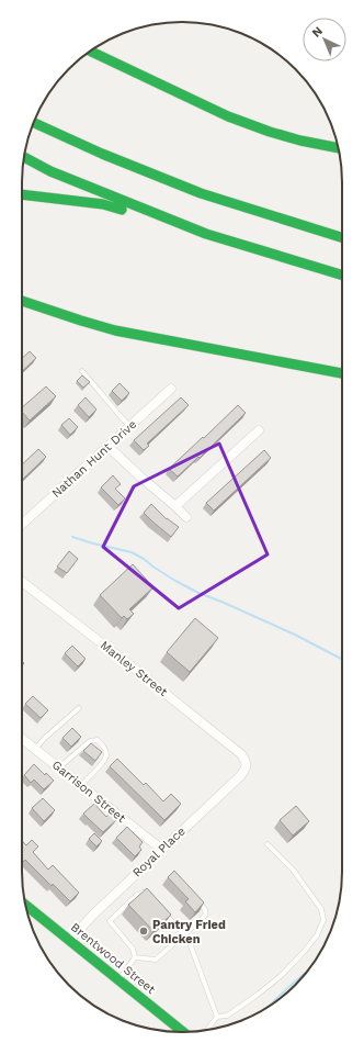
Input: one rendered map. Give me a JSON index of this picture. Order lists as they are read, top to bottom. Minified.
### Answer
{"streets":{"main road":["Brentwood Street"],"street":["Nathan Hunt Drive","Manley Street","Garrison Street","Royal Place"]},"crossings":[["Manley Street","Royal Place"],["Garrison Street","Royal Place"],["Royal Place","Brentwood Street"]],"places":["Pantry Fried Chicken"],"north":"top left"}
